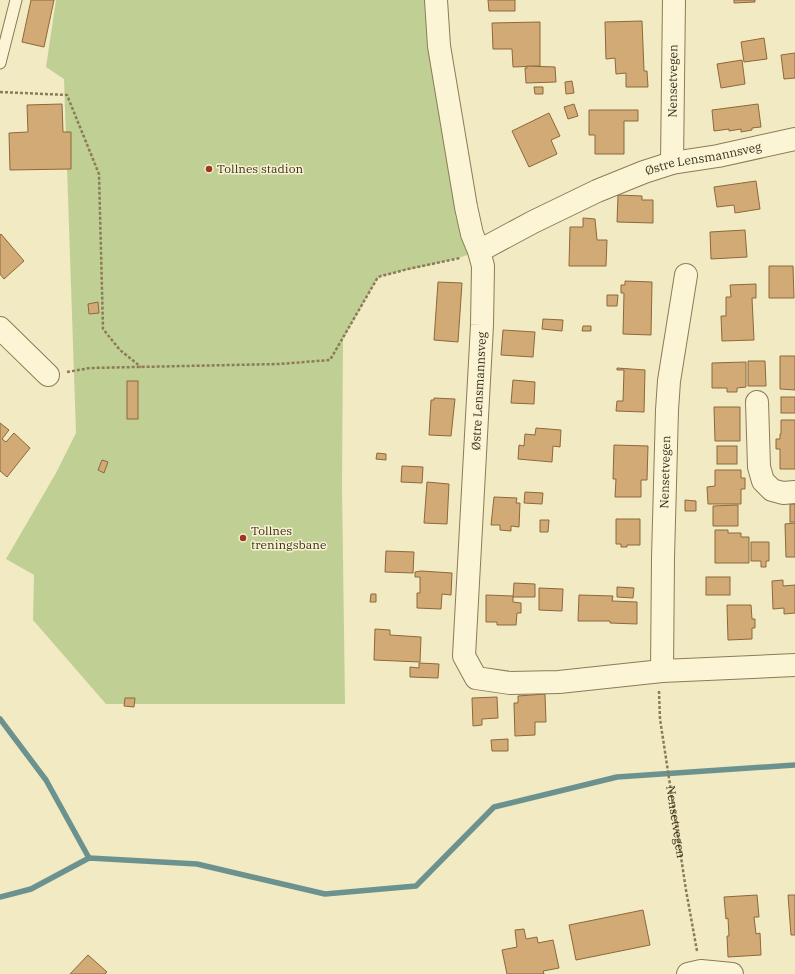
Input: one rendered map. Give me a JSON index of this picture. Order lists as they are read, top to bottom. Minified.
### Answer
{"streets":{"street":["Nensetvegen","Østre Lensmannsveg"]},"crossings":[["Nensetvegen","Østre Lensmannsveg"]],"places":["Tollnes stadion","Tollnes treningsbane"]}
